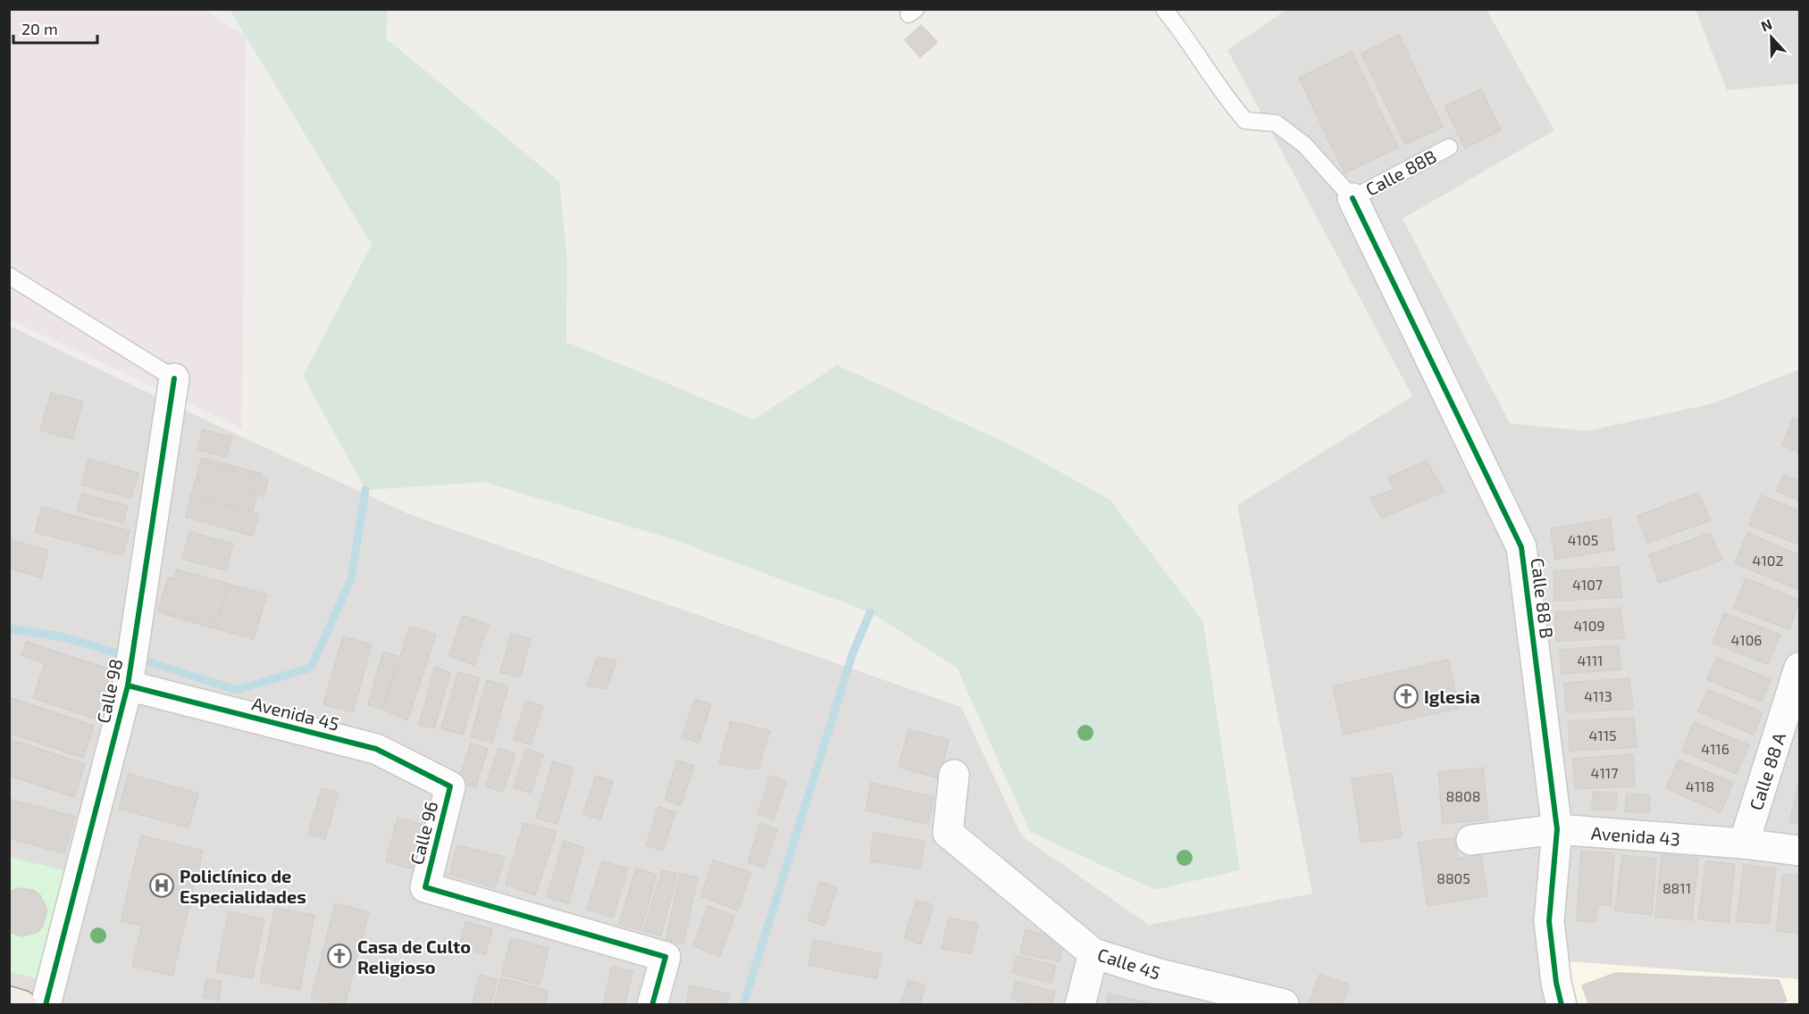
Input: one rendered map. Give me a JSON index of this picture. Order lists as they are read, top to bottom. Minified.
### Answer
{"streets":{"street":["Calle 88 B","Calle 98","Avenida 45","Calle 88 A","Calle 96","Avenida 43","Calle 45"],"lane":["Calle 88B"]},"crossings":[["Calle 88B","Calle 88 B"],["Calle 88 B","Avenida 43"],["Calle 98","Avenida 45"],["Avenida 45","Calle 96"],["Calle 88 A","Avenida 43"]],"places":{"church":["Iglesia","Casa de Culto Religioso"],"hospital":["Policlínico de Especialidades"]},"house_numbers":["4105","4102","4107","4109","4106","4111","4113","4115","4116","4117","4118","8808","8805","8811"],"scale_bar":"20 m","north":"top"}
